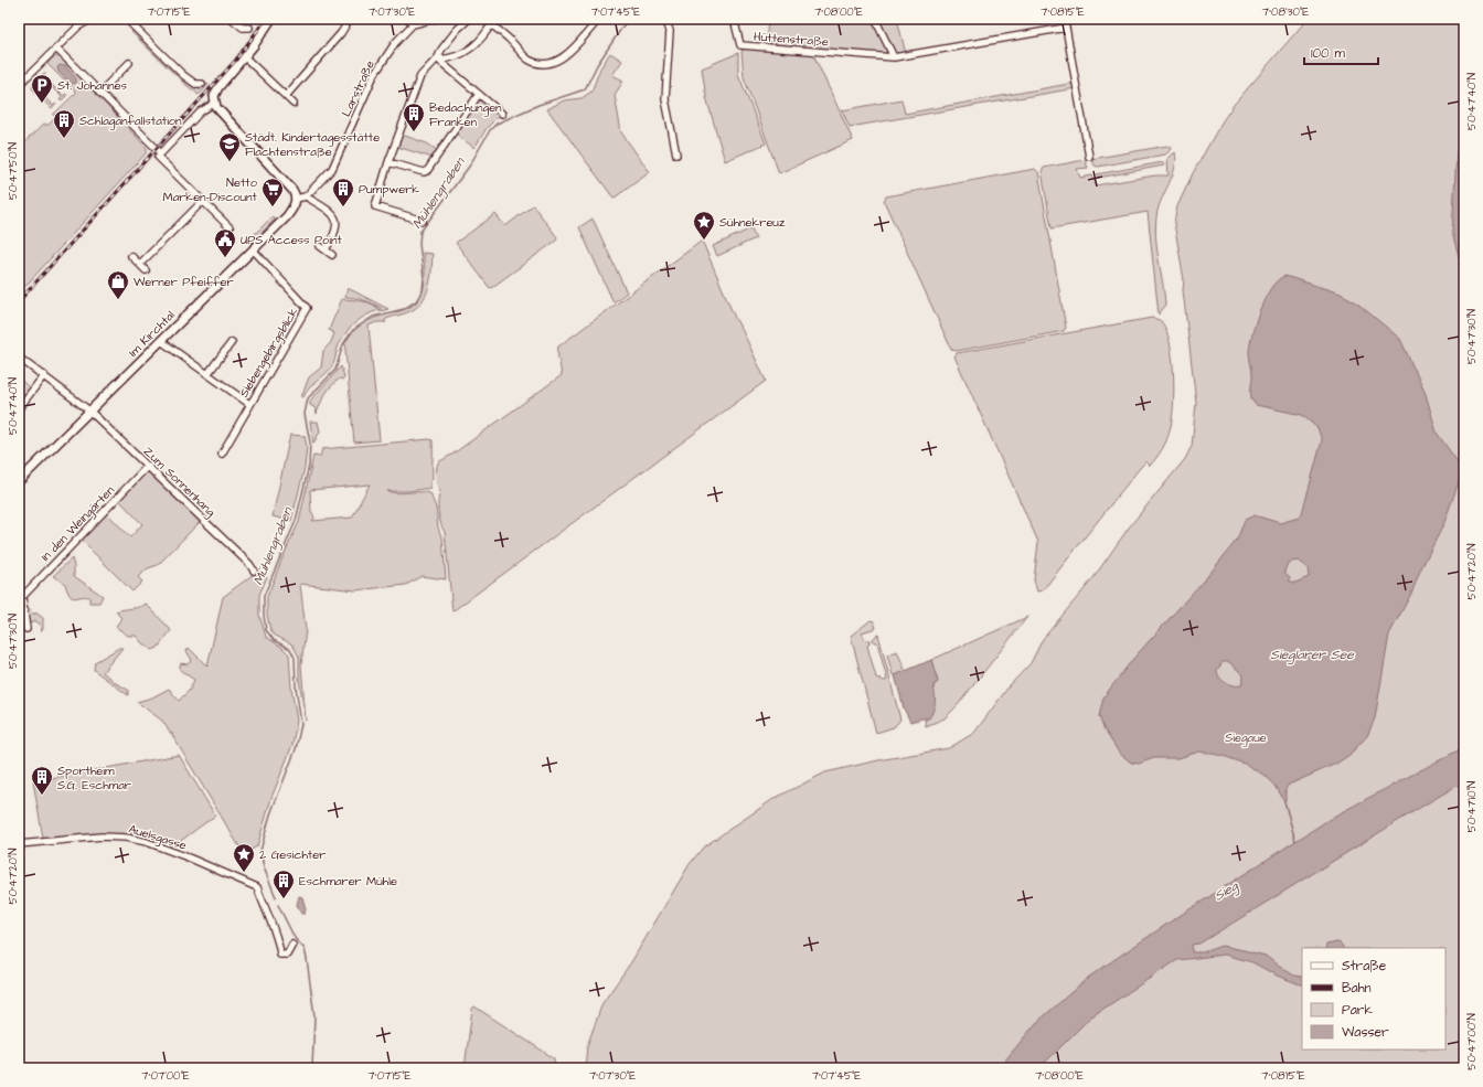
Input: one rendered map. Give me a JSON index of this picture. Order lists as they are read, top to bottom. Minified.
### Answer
{"streets":{"street":["Hüttenstraße","Larstraße","Im Kirchtal","Siebengebirgsblick","Zum Sonnenhang","In den Weingärten","Auelsgasse"]},"crossings":[["Im Kirchtal","Siebengebirgsblick"],["Im Kirchtal","Zum Sonnenhang"],["Zum Sonnenhang","In den Weingärten"]],"water":["Mühlengraben","Sieglarer See","Sieg"],"parks":["Siegaue"],"places":{"parking":["St. Johannes"],"building":["Bedachungen Franken","Schlaganfallstation","Pumpwerk","Sportheim S.G. Eschmar","Eschmarer Mühle"],"school or university":["Städt. Kindertagesstätte Flachtenstraße"],"supermarket":["Netto Marken-Discount"],"place":["Sühnekreuz","2 Gesichter"],"public building":["UPS Access Point"],"shop":["Werner Pfeiffer"]},"legend":["Straße","Bahn","Park","Wasser"],"scale_bar":"100 m","coordinates":["7°07'15\"E","7°07'30\"E","7°07'45\"E","7°08'00\"E","7°08'15\"E","7°08'30\"E","50°47'40\"N","50°47'50\"N","50°47'30\"N","50°47'20\"N","50°47'10\"N","50°47'00\"N","7°07'00\"E"]}
